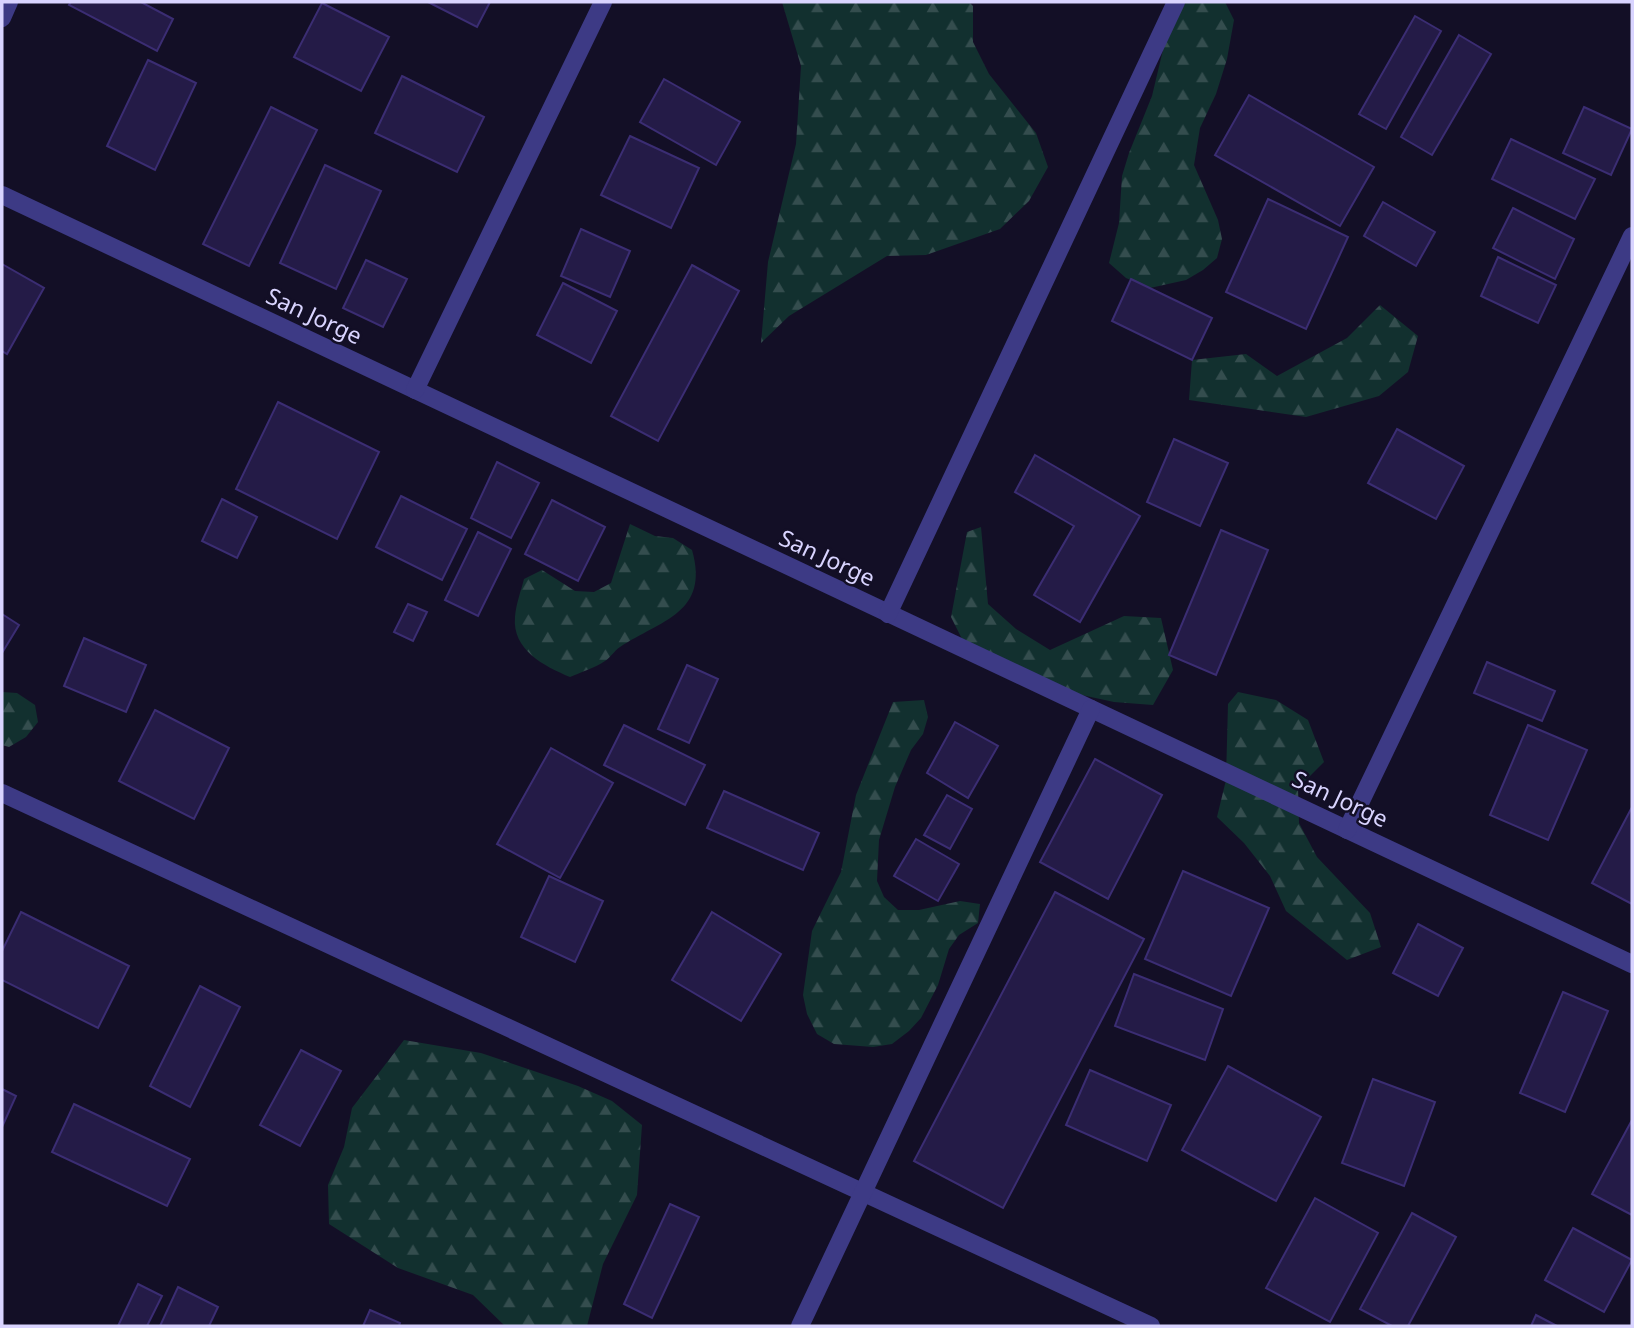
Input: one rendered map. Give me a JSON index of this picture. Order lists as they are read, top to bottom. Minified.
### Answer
{"streets":{"street":["San Jorge"]}}
